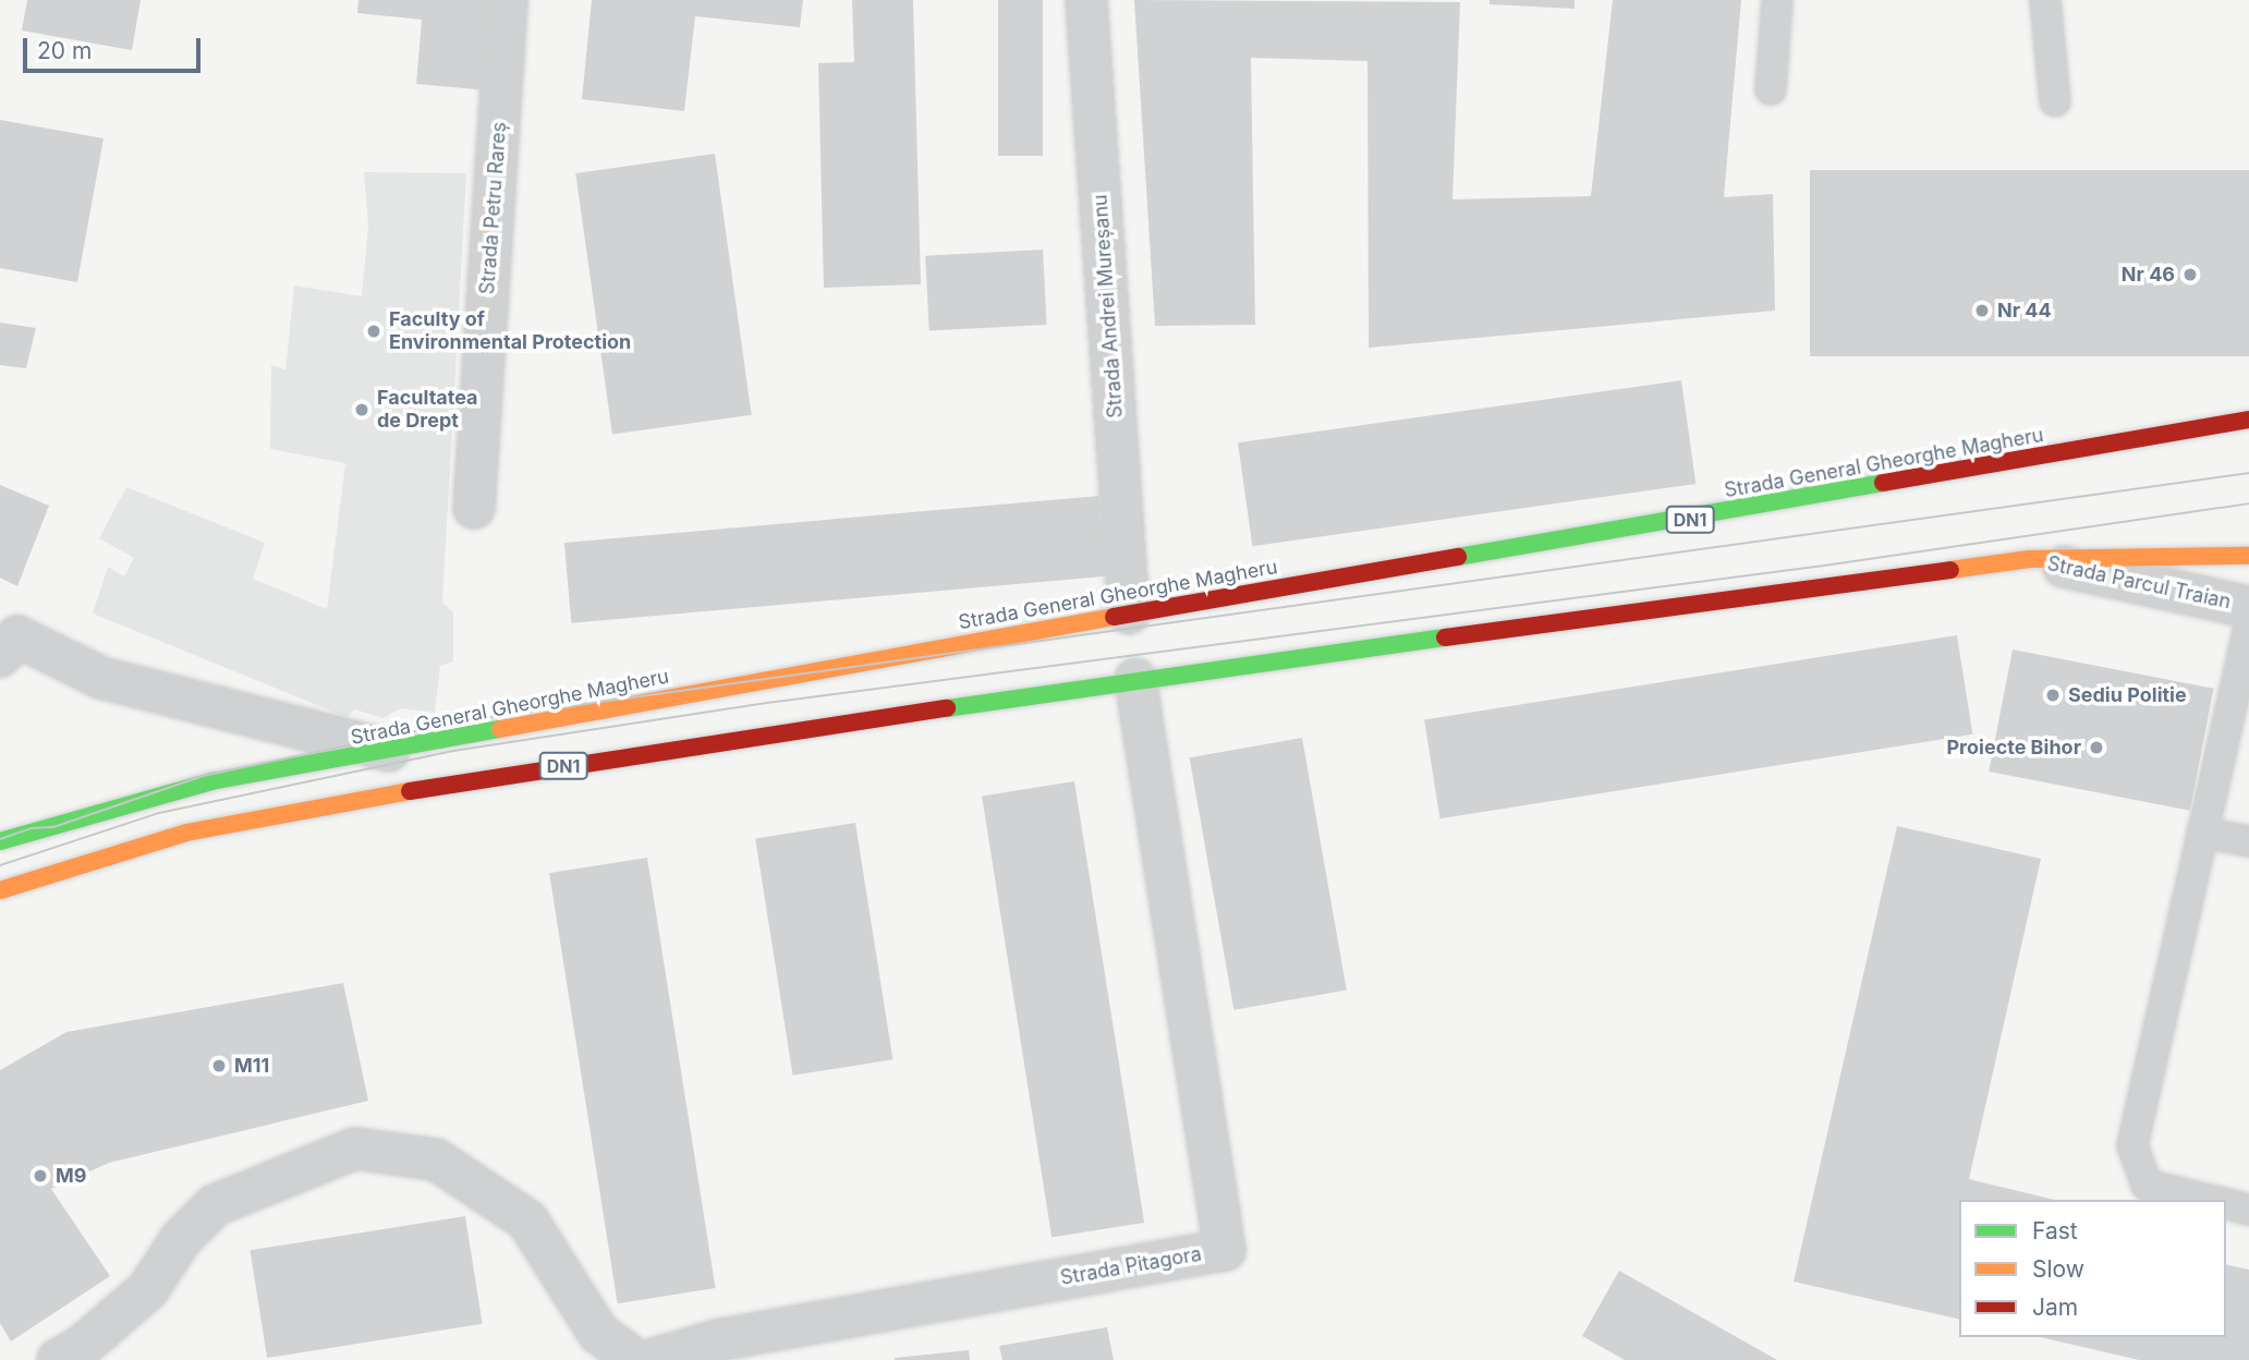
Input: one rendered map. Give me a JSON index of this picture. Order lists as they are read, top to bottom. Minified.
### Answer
{"streets":{"main road":["Strada General Gheorghe Magheru","DN1"],"street":["Strada Petru Rareș","Strada Andrei Mureșanu","Strada Parcul Traian","Strada Pitagora"]},"crossings":[["Strada Andrei Mureșanu","Strada General Gheorghe Magheru"],["DN1","Strada Parcul Traian"],["DN1","Strada Pitagora"]],"places":["Nr 46","Nr 44","Faculty of Environmental Protection","Facultatea de Drept","Sediu Politie","Proiecte Bihor","M11","M9"],"legend":["Fast","Slow","Jam"],"scale_bar":"20 m"}
